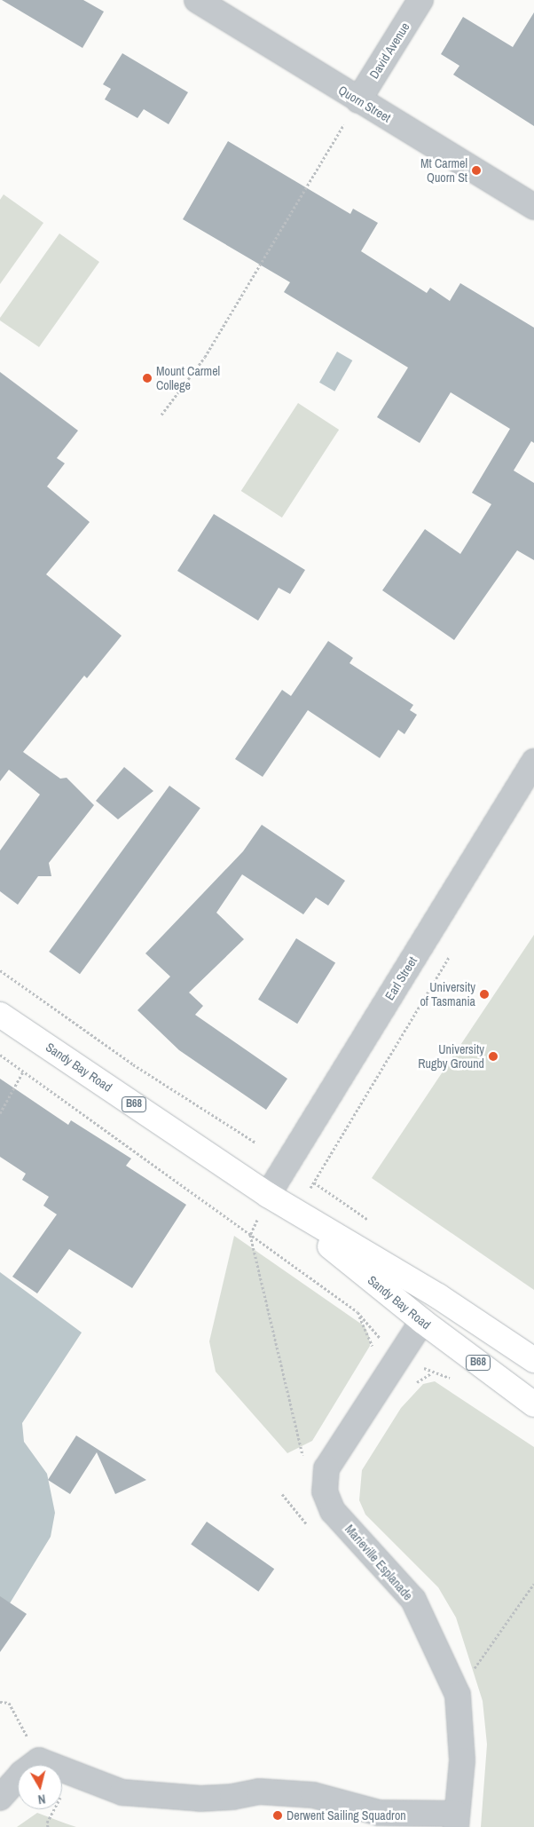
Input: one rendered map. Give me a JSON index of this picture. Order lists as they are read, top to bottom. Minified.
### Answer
{"streets":{"main road":["Sandy Bay Road","B68"],"street":["David Avenue","Quorn Street","Earl Street","Marieville Esplanade"]},"crossings":[["David Avenue","Quorn Street"],["Earl Street","Sandy Bay Road"],["Sandy Bay Road","Marieville Esplanade"]],"places":["Mt Carmel Quorn St","Mount Carmel College","University of Tasmania","University Rugby Ground","Derwent Sailing Squadron"],"north":"bottom"}
